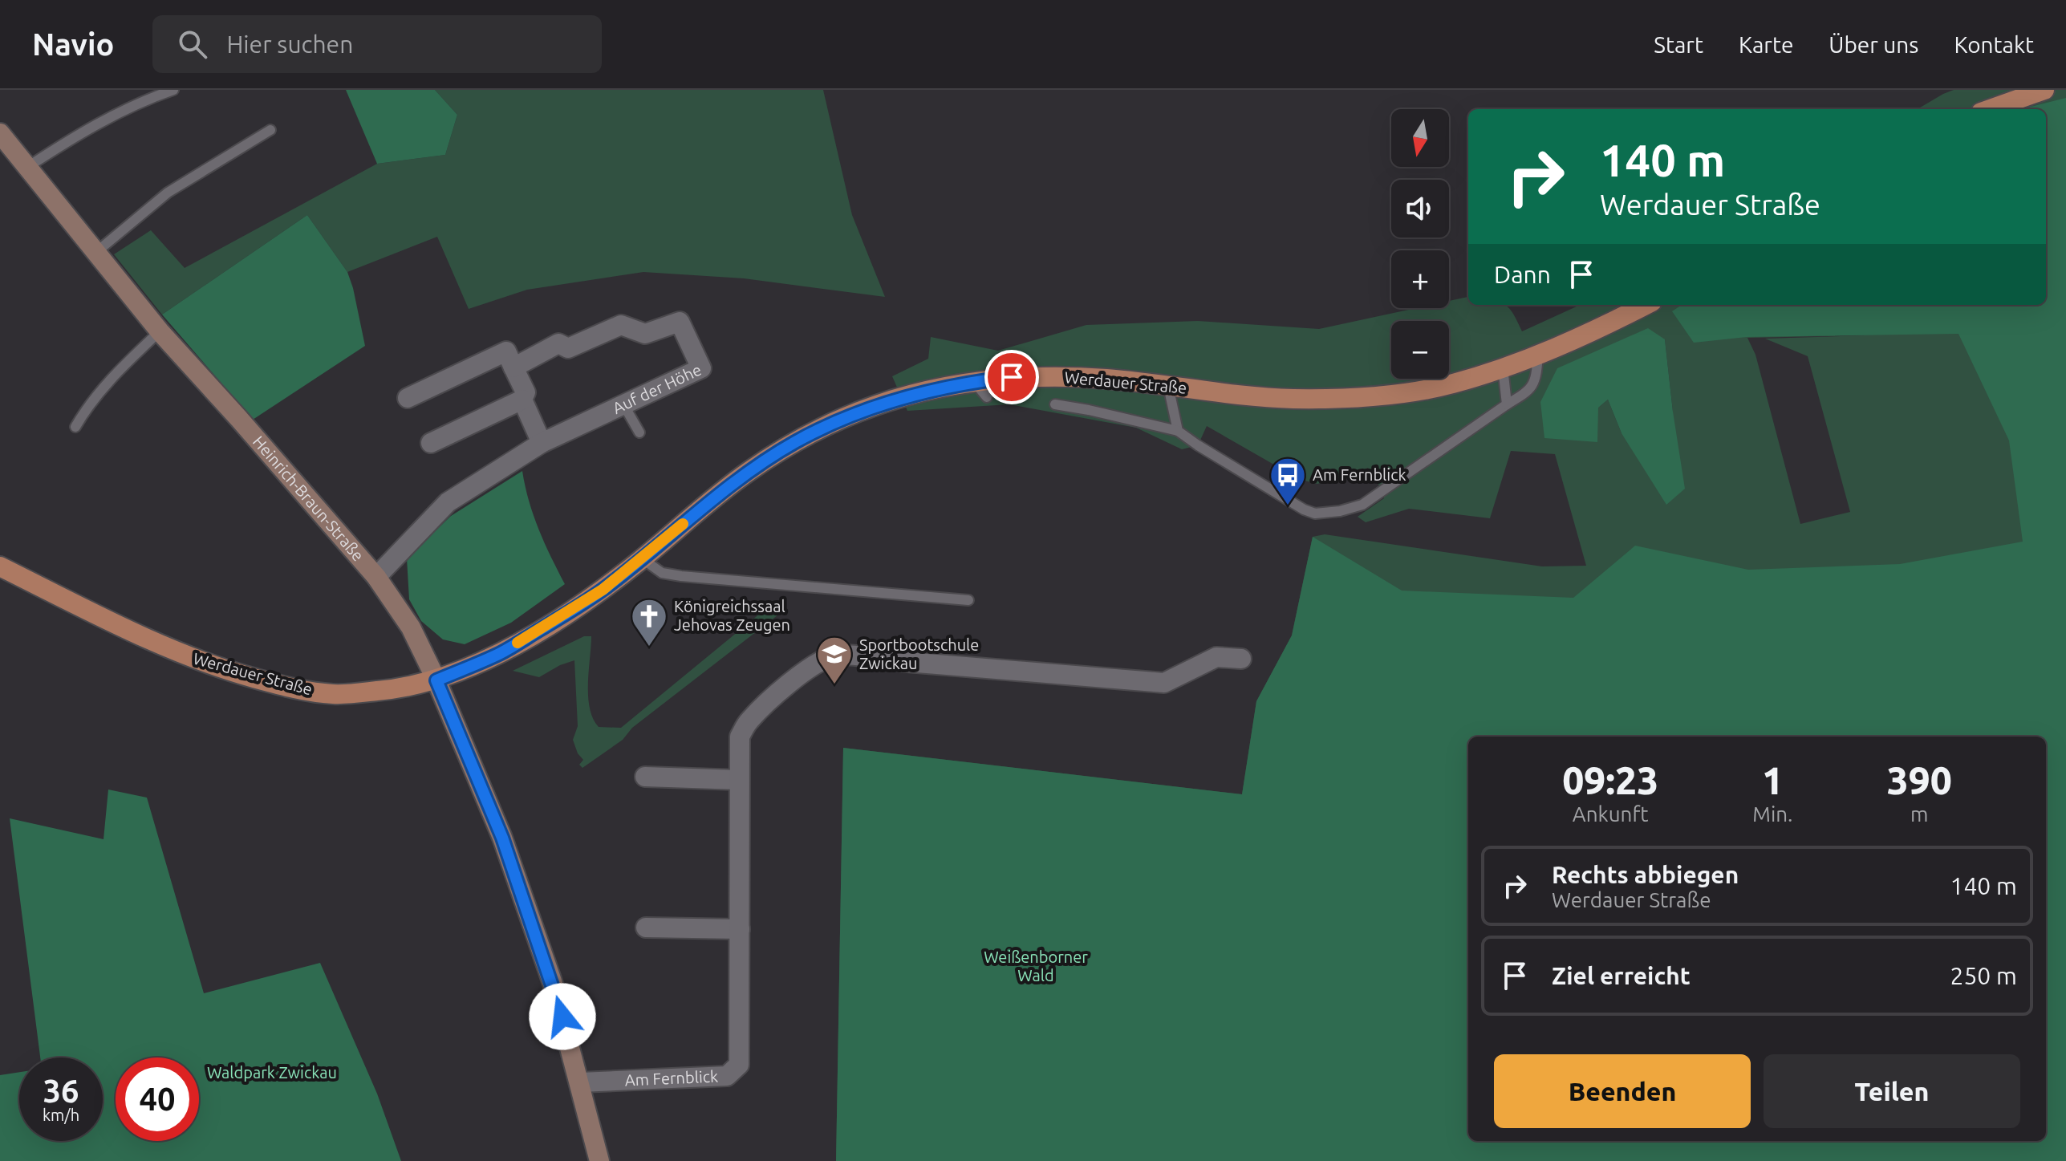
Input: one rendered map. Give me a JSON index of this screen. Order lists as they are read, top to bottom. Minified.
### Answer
{"streets":{"main road":["Werdauer Straße"],"street":["Auf der Höhe","Heinrich-Braun-Straße","Am Fernblick"]},"crossings":[["Werdauer Straße","Heinrich-Braun-Straße"],["Auf der Höhe","Heinrich-Braun-Straße"],["Heinrich-Braun-Straße","Am Fernblick"]],"parks":["Weißenborner Wald","Waldpark Zwickau"],"places":{"bus stop":["Am Fernblick"],"church":["Königreichssaal Jehovas Zeugen"],"school or university":["Sportbootschule Zwickau"]},"north":"bottom","page":{"header":"Navio","search":"Hier suchen","nav":["Start","Karte","Über uns","Kontakt"],"map_buttons":["+","−"],"turn":["140 m","Werdauer Straße"],"then":"Dann","eta":["09:23","Ankunft","1","Min.","390","m"],"list":[{"name":"Rechts abbiegen","note":"Werdauer Straße","value":"140 m"},{"name":"Ziel erreicht","value":"250 m"}],"buttons":["Beenden","Teilen"],"speed":"36 km/h","limit":"40"}}
